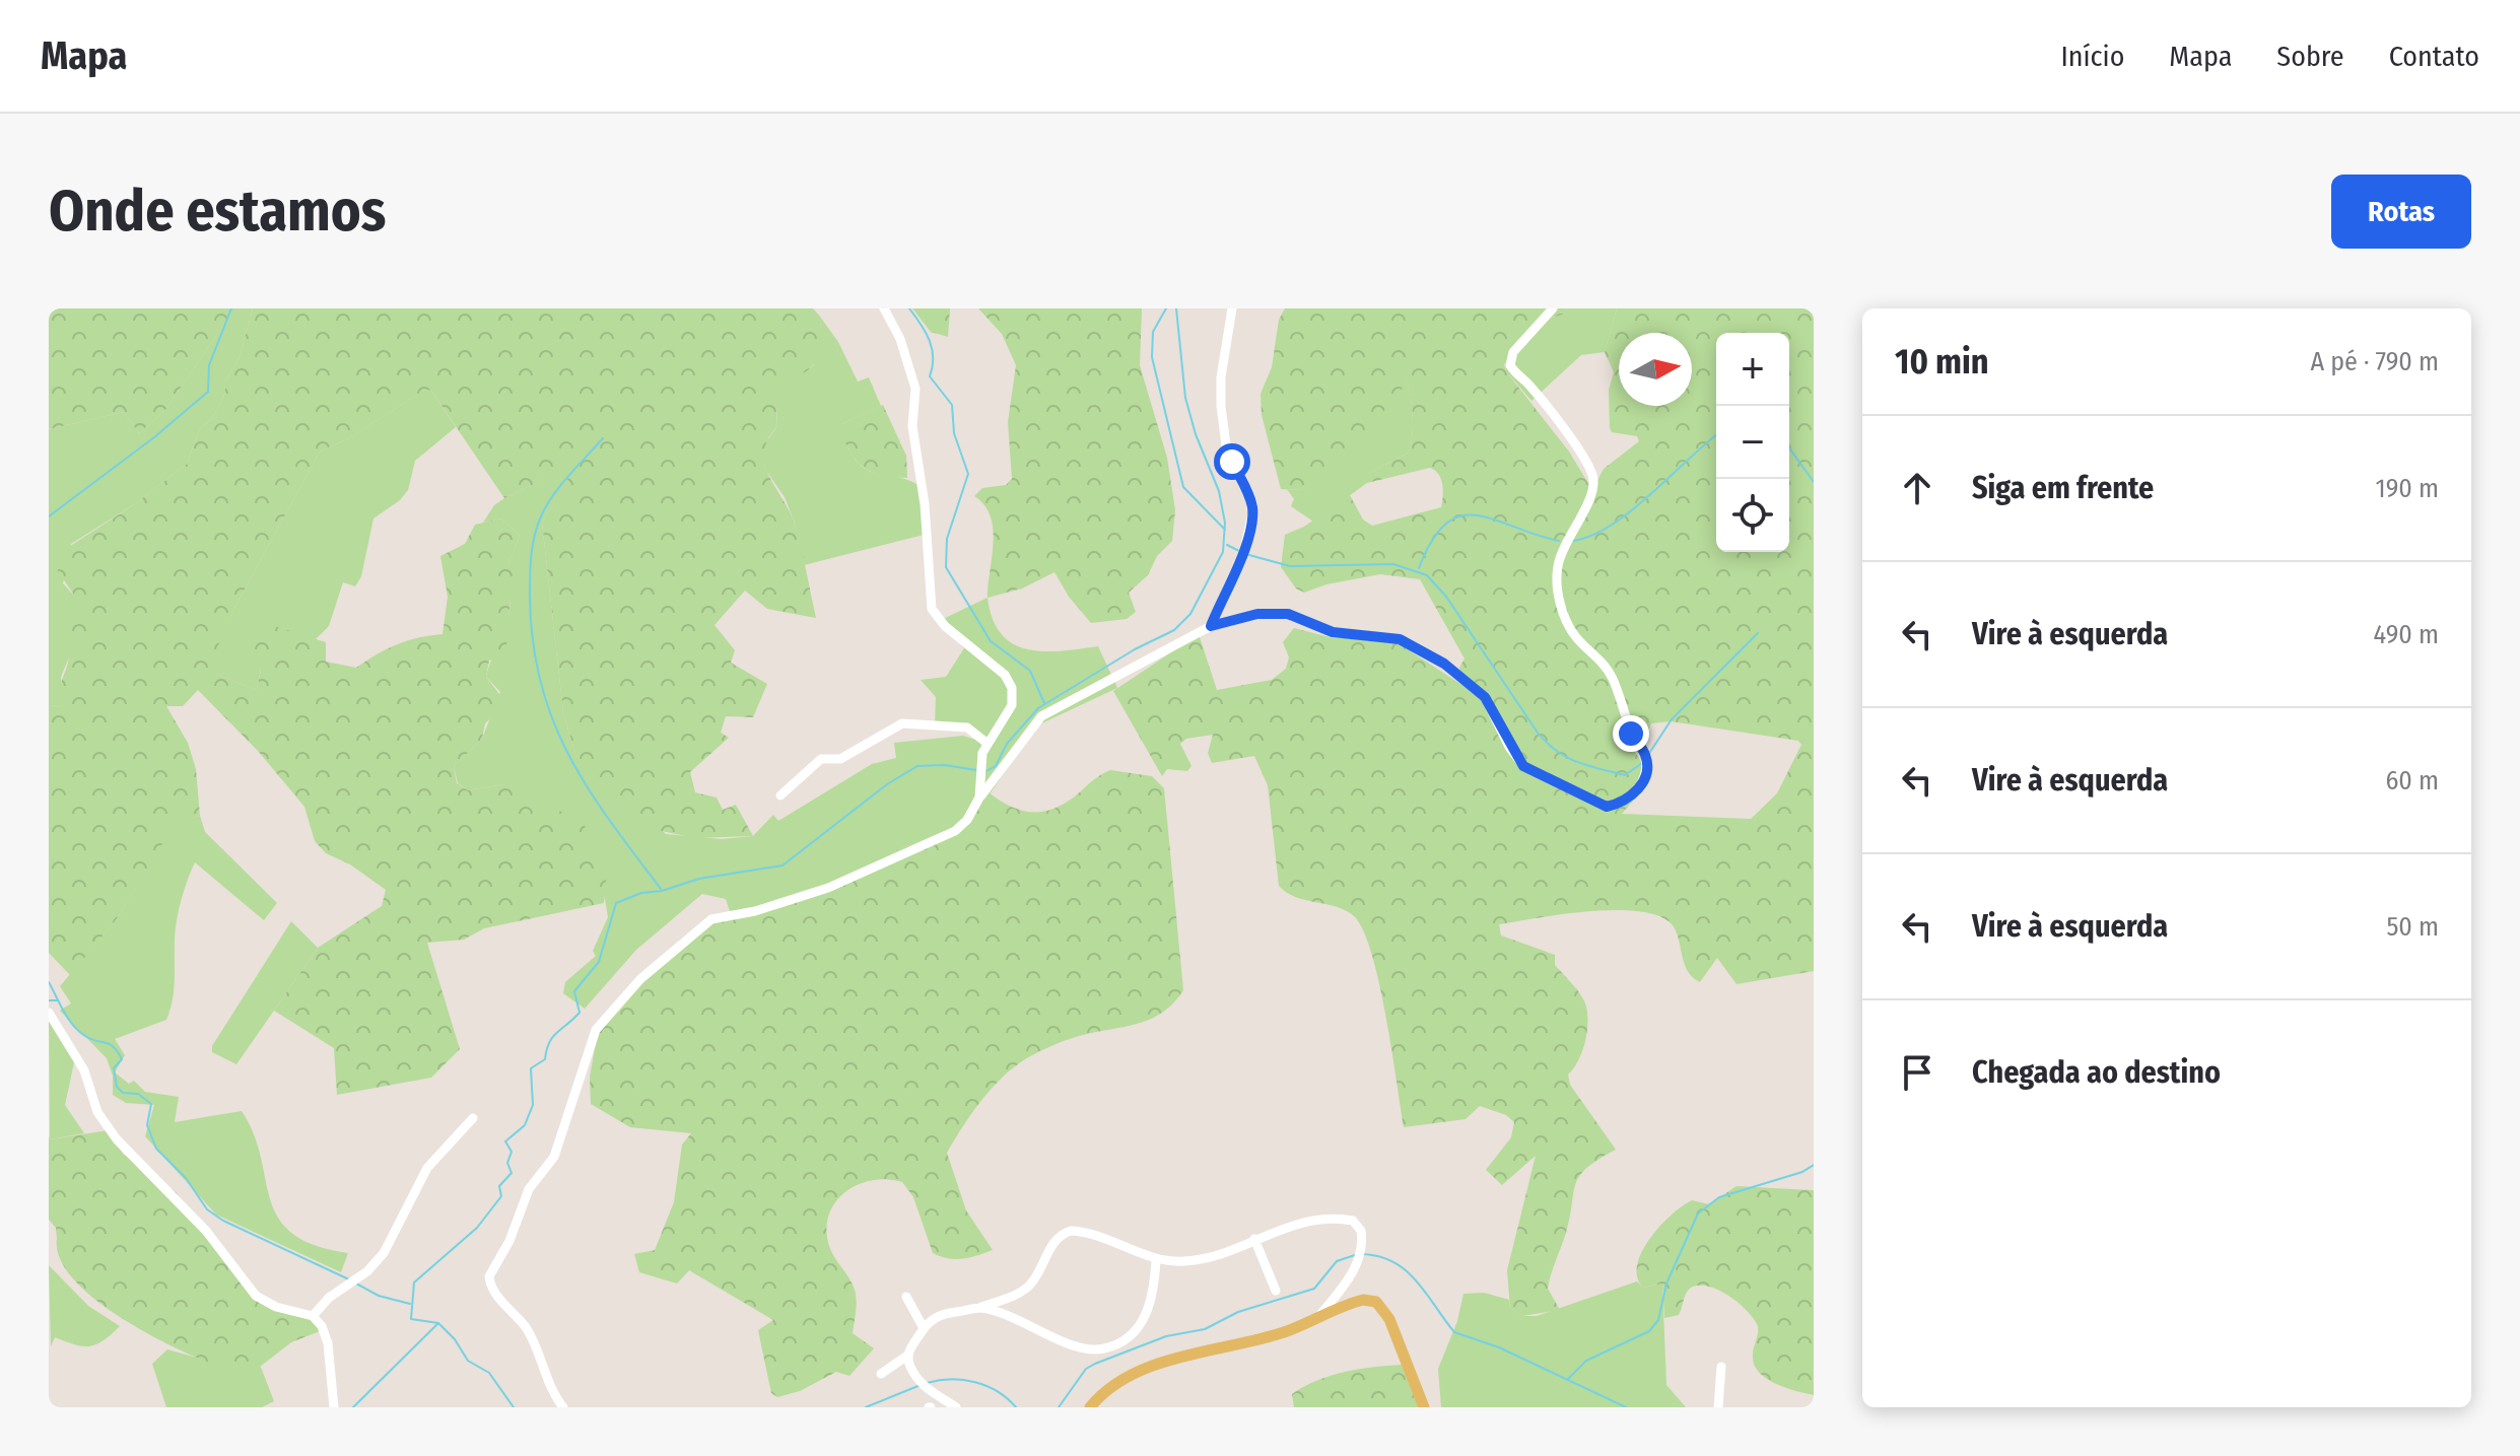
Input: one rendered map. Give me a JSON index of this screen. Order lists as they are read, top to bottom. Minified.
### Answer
{"north":"right","page":{"header":"Mapa","nav":["Início","Mapa","Sobre","Contato"],"buttons":"Rotas","title":"Onde estamos","heading":["10 min","A pé · 790 m"],"map_buttons":["+","−"],"list":[["Siga em frente","190 m"],["Vire à esquerda","490 m"],["Vire à esquerda","60 m"],["Vire à esquerda","50 m"],"Chegada ao destino"]}}
